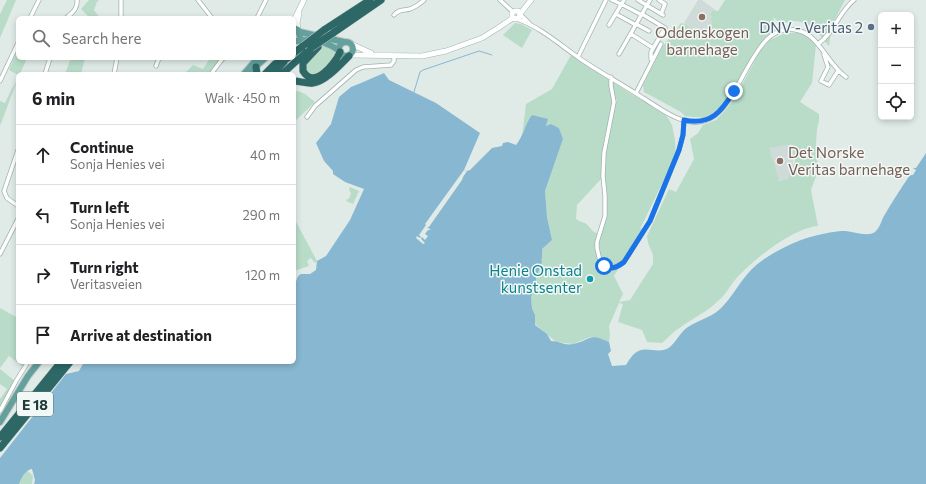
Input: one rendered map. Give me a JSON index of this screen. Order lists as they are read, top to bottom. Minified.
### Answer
{"streets":{"highway":["E 18"]},"places":["Oddenskogen barnehage","DNV - Veritas 2","Det Norske Veritas barnehage","Henie Onstad kunstsenter"],"page":{"map_buttons":["+","−"],"search":"Search here","heading":["6 min","Walk · 450 m"],"list":[["Continue","Sonja Henies vei","40 m"],["Turn left","Sonja Henies vei","290 m"],["Turn right","Veritasveien","120 m"],"Arrive at destination"]}}
